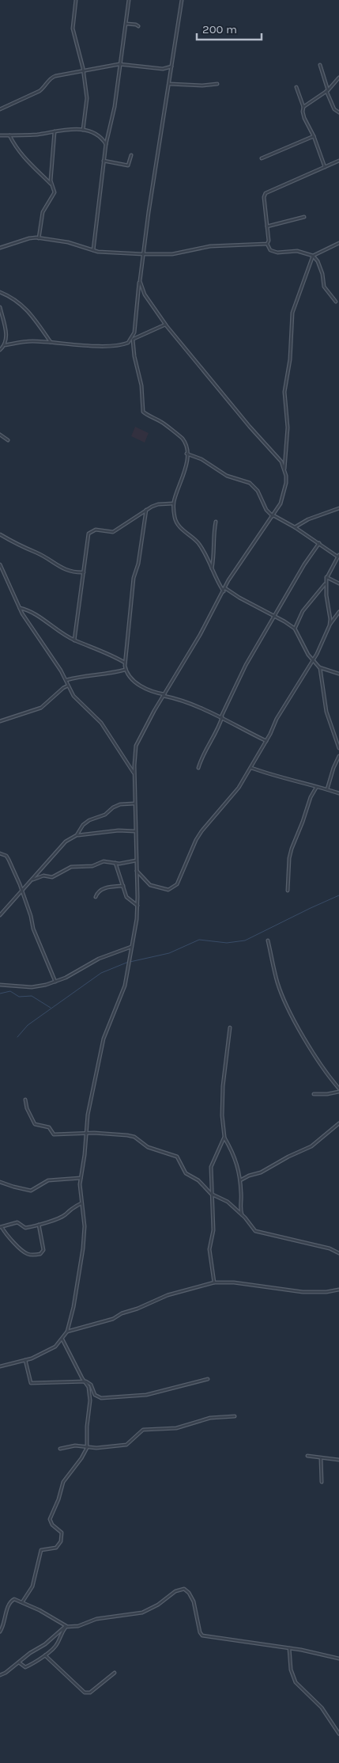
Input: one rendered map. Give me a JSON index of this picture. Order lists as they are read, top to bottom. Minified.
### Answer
{"scale_bar":"200 m"}
